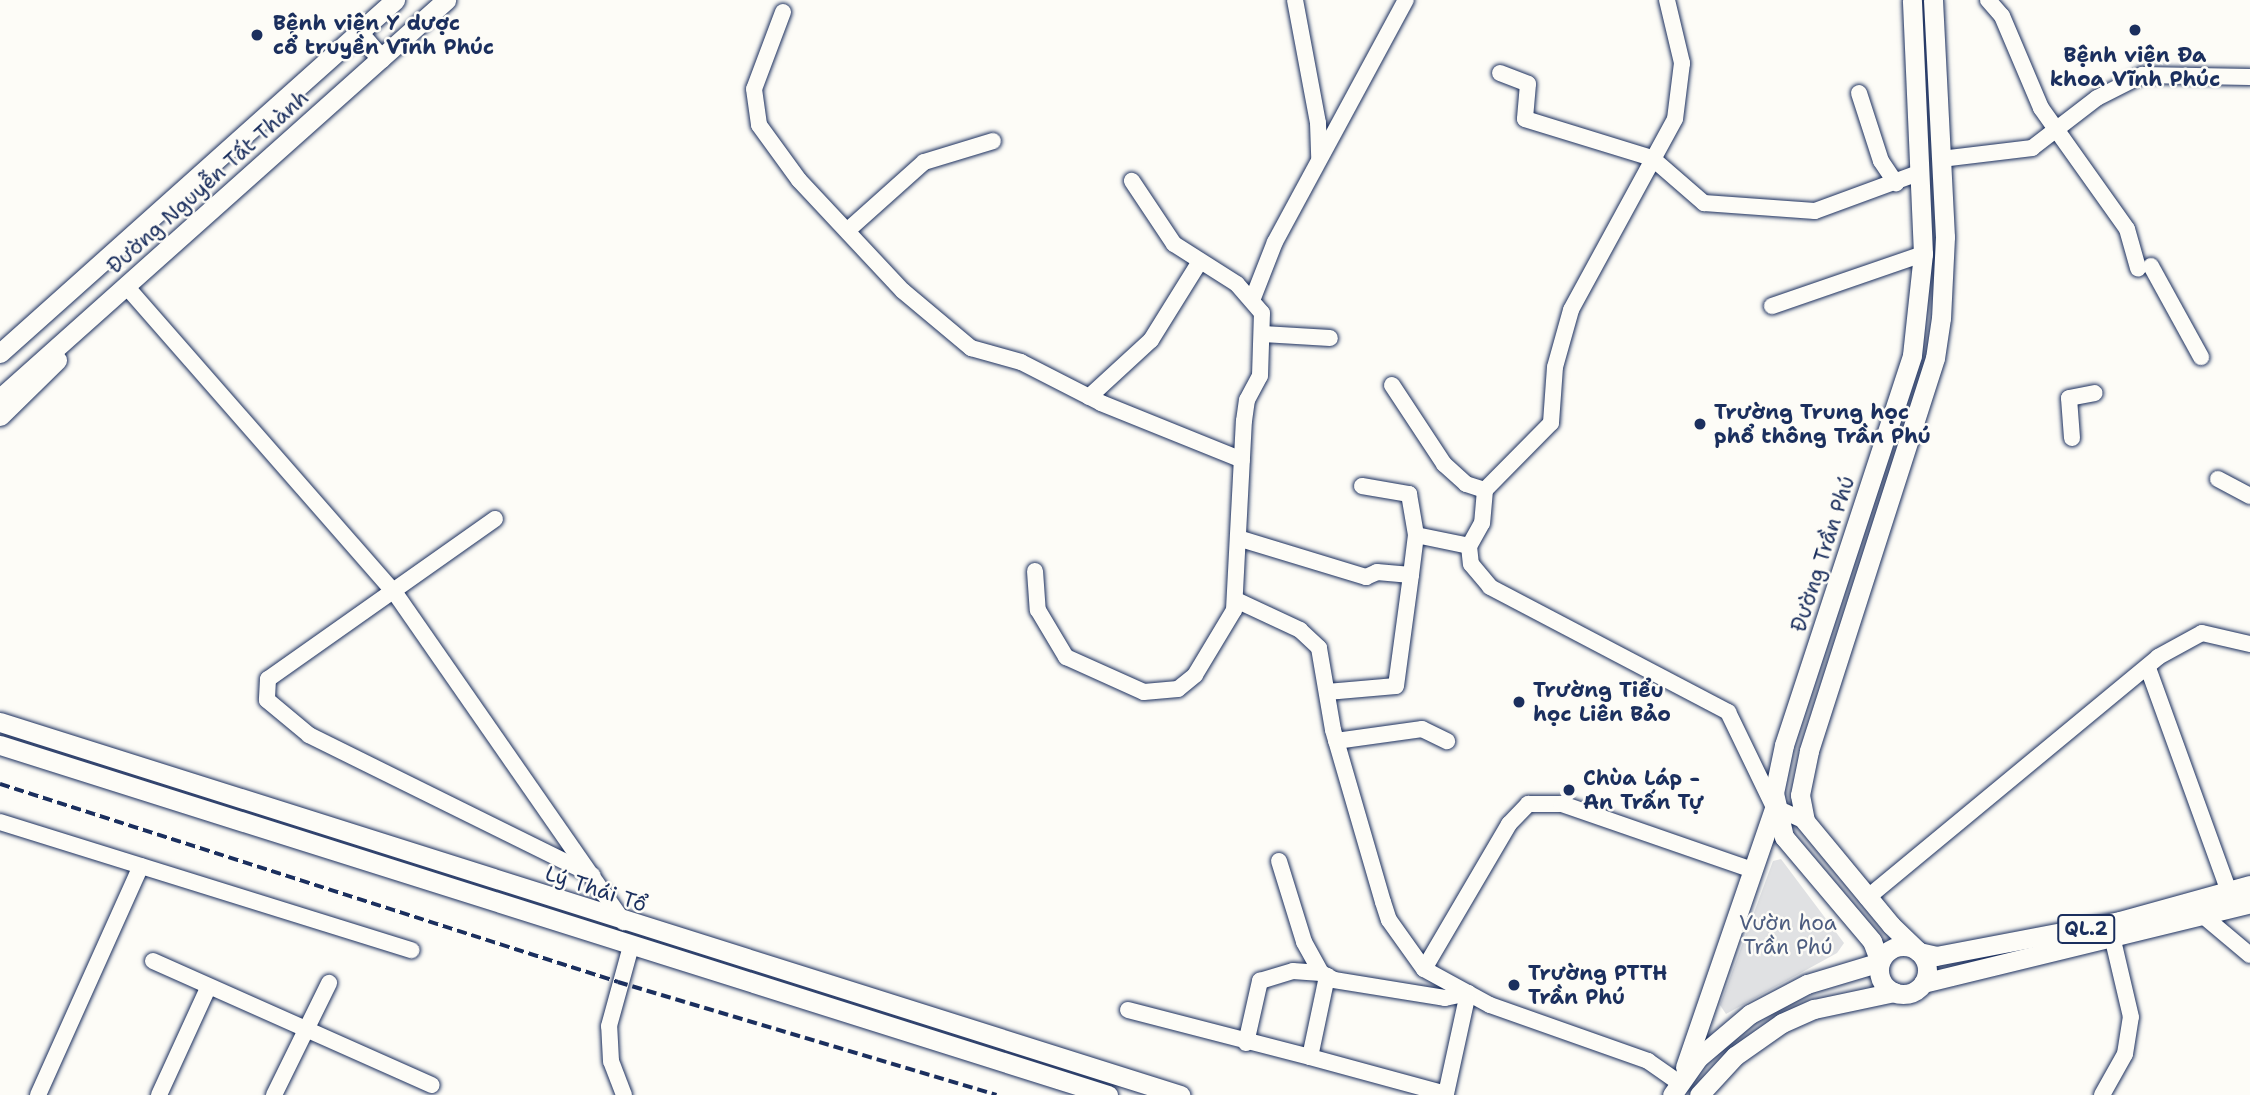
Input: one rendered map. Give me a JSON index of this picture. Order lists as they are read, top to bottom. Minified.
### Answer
{"streets":{"main road":["Đường Nguyễn Tất Thành","Đường Trần Phú","Lý Thái Tổ","QL.2"]},"crossings":[["Đường Trần Phú","QL.2"]],"parks":["Vườn hoa Trần Phú"],"places":["Bệnh viện Đa khoa Vĩnh Phúc","Bệnh viện Y dược cổ truyền Vĩnh Phúc","Trường Trung học phổ thông Trần Phú","Trường Tiểu học Liên Bảo","Chùa Láp - An Trấn Tự","Trường PTTH Trần Phú"]}
